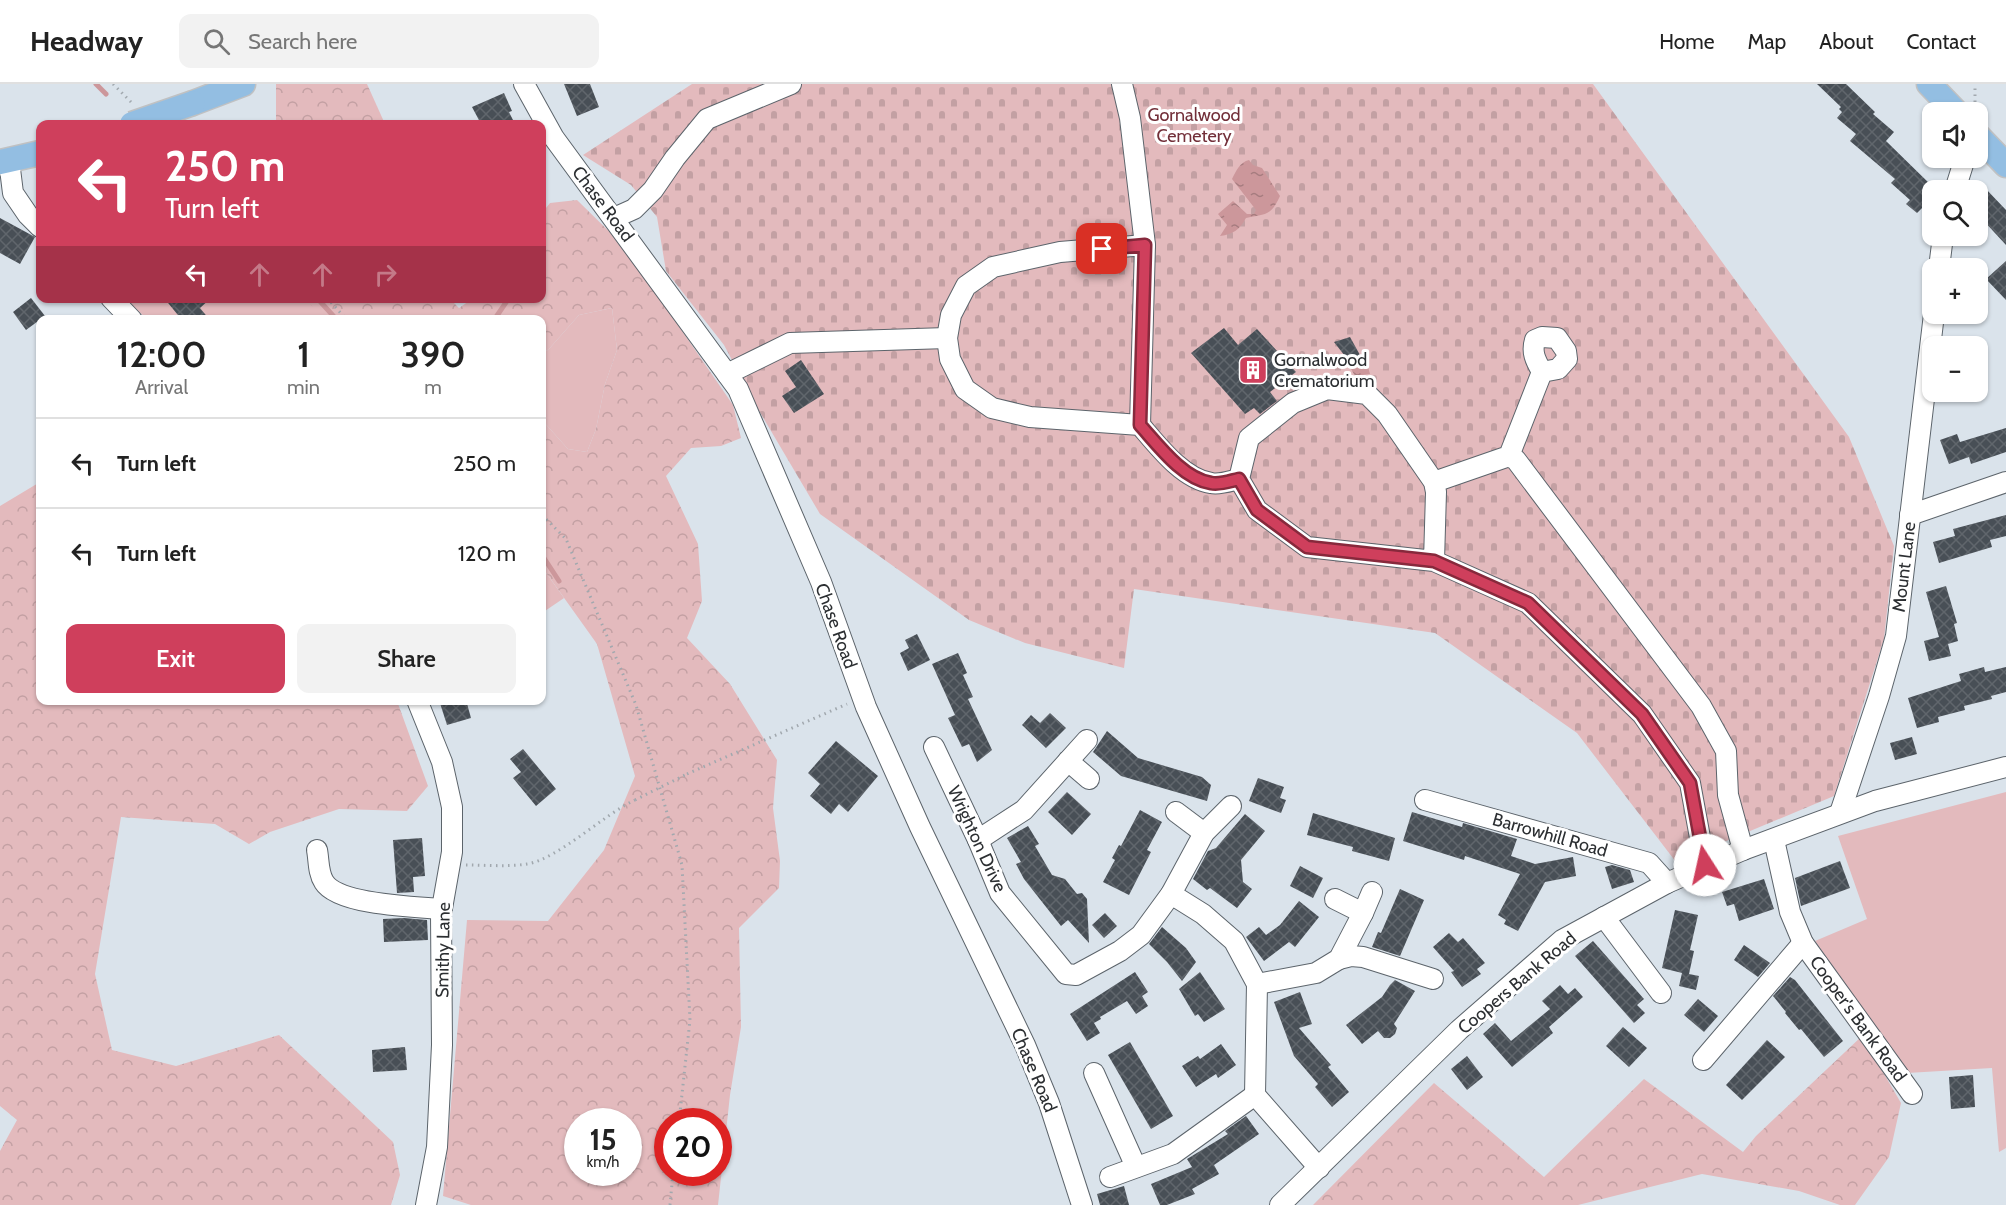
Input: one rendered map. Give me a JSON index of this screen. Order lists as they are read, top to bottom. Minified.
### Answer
{"streets":{"street":["Chase Road","Mount Lane","Barrowhill Road","Wrighton Drive","Smithy Lane","Coopers Bank Road","Cooper's Bank Road"]},"crossings":[["Mount Lane","Coopers Bank Road"],["Barrowhill Road","Coopers Bank Road"],["Coopers Bank Road","Cooper's Bank Road"]],"parks":["Gornalwood Cemetery"],"places":{"building":["Gornalwood Crematorium"]},"page":{"header":"Headway","search":"Search here","nav":["Home","Map","About","Contact"],"map_buttons":["+","−"],"turn":["250 m","Turn left"],"eta":["12:00","Arrival","1","min","390","m"],"list":[{"name":"Turn left","value":"250 m"},{"name":"Turn left","value":"120 m"}],"buttons":["Exit","Share"],"speed":"15 km/h","limit":"20"}}
